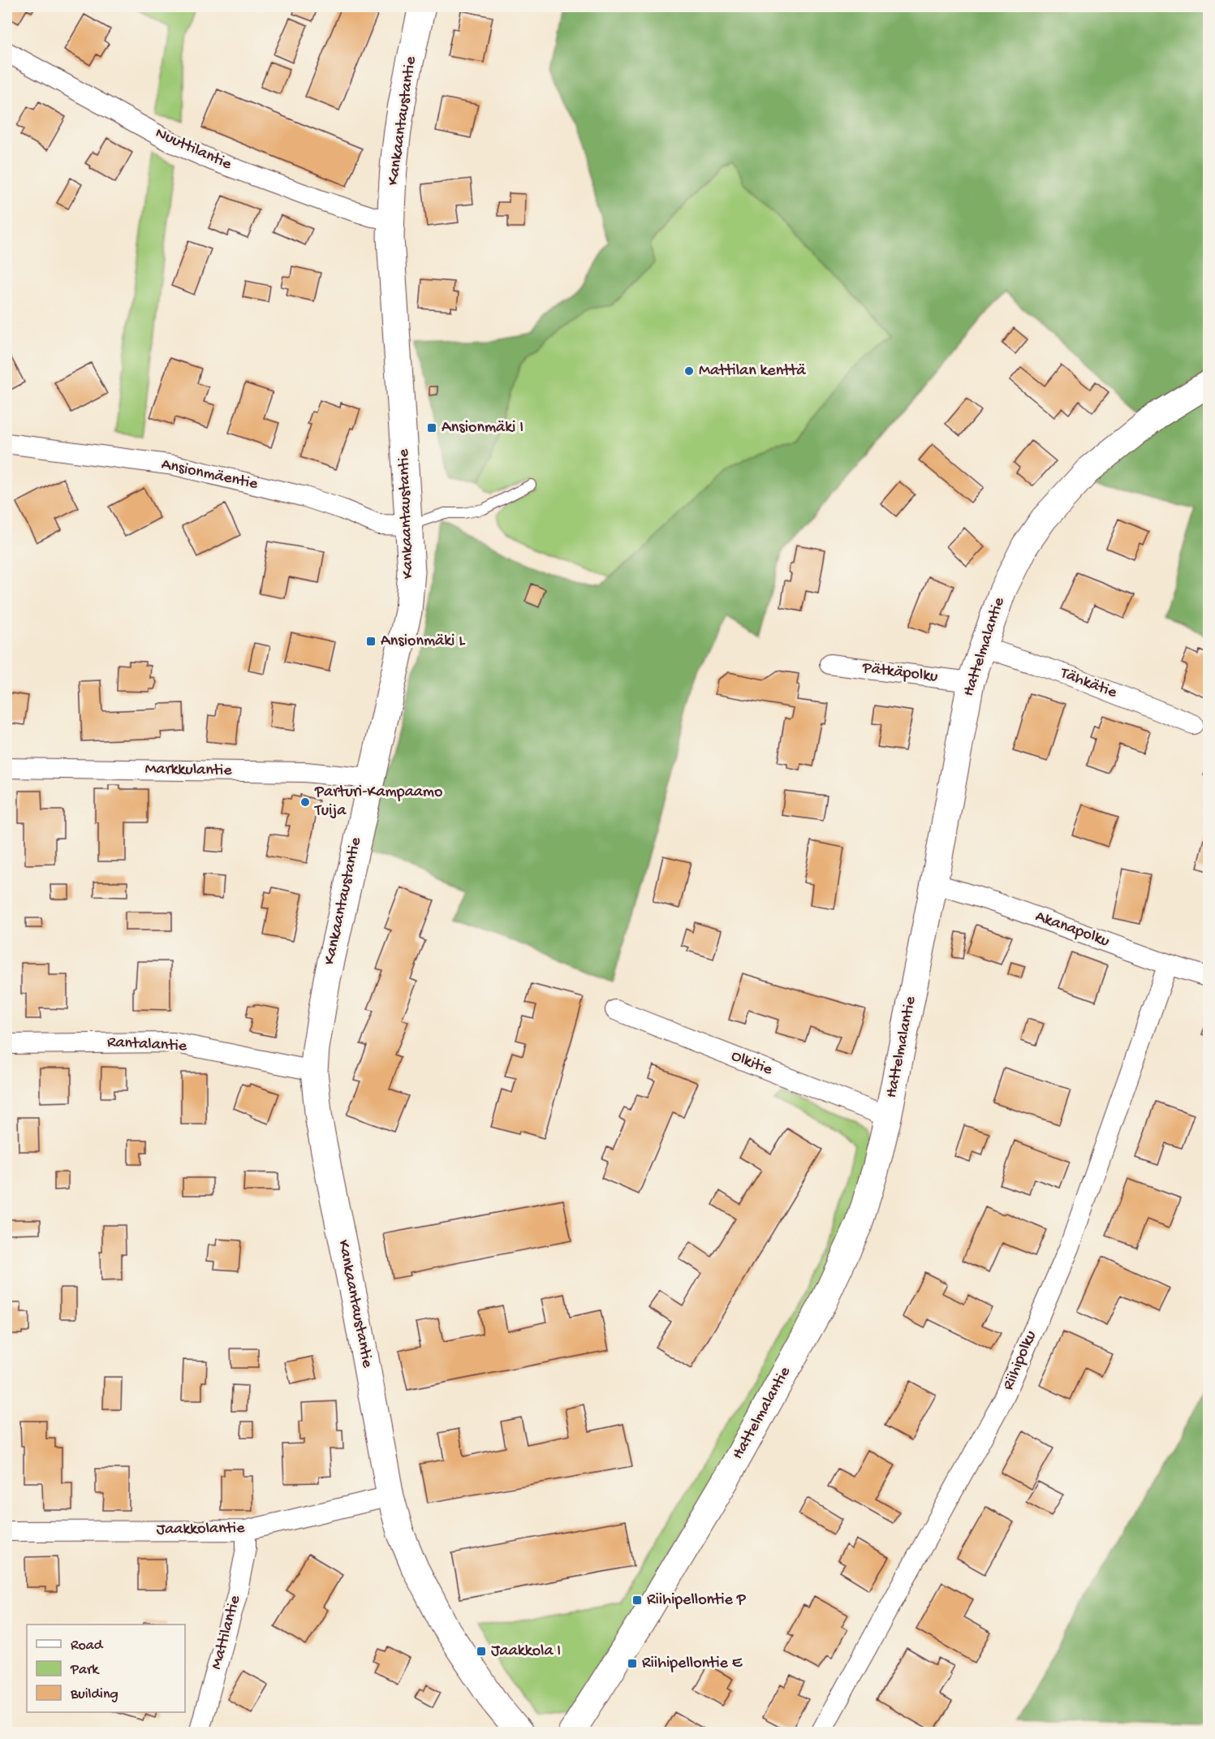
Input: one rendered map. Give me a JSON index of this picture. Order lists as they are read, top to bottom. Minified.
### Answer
{"streets":{"street":["Kankaantaustantie","Nuuttilantie","Ansionmäentie","Hattelmalantie","Pätkäpolku","Tähkätie","Markkulantie","Akanapolku","Rantalantie","Olkitie","Riihipolku","Jaakkolantie","Mattilantie"]},"crossings":[["Kankaantaustantie","Nuuttilantie"],["Kankaantaustantie","Ansionmäentie"],["Kankaantaustantie","Markkulantie"],["Kankaantaustantie","Rantalantie"],["Kankaantaustantie","Jaakkolantie"],["Hattelmalantie","Pätkäpolku"],["Hattelmalantie","Tähkätie"],["Hattelmalantie","Akanapolku"],["Hattelmalantie","Olkitie"],["Akanapolku","Riihipolku"],["Jaakkolantie","Mattilantie"]],"places":{"other":["Mattilan kenttä","Parturi-Kampaamo Tuija"],"transit":["Ansionmäki I","Ansionmäki L","Riihipellontie P","Jaakkola I","Riihipellontie E"]},"legend":["Road","Park","Building"]}
